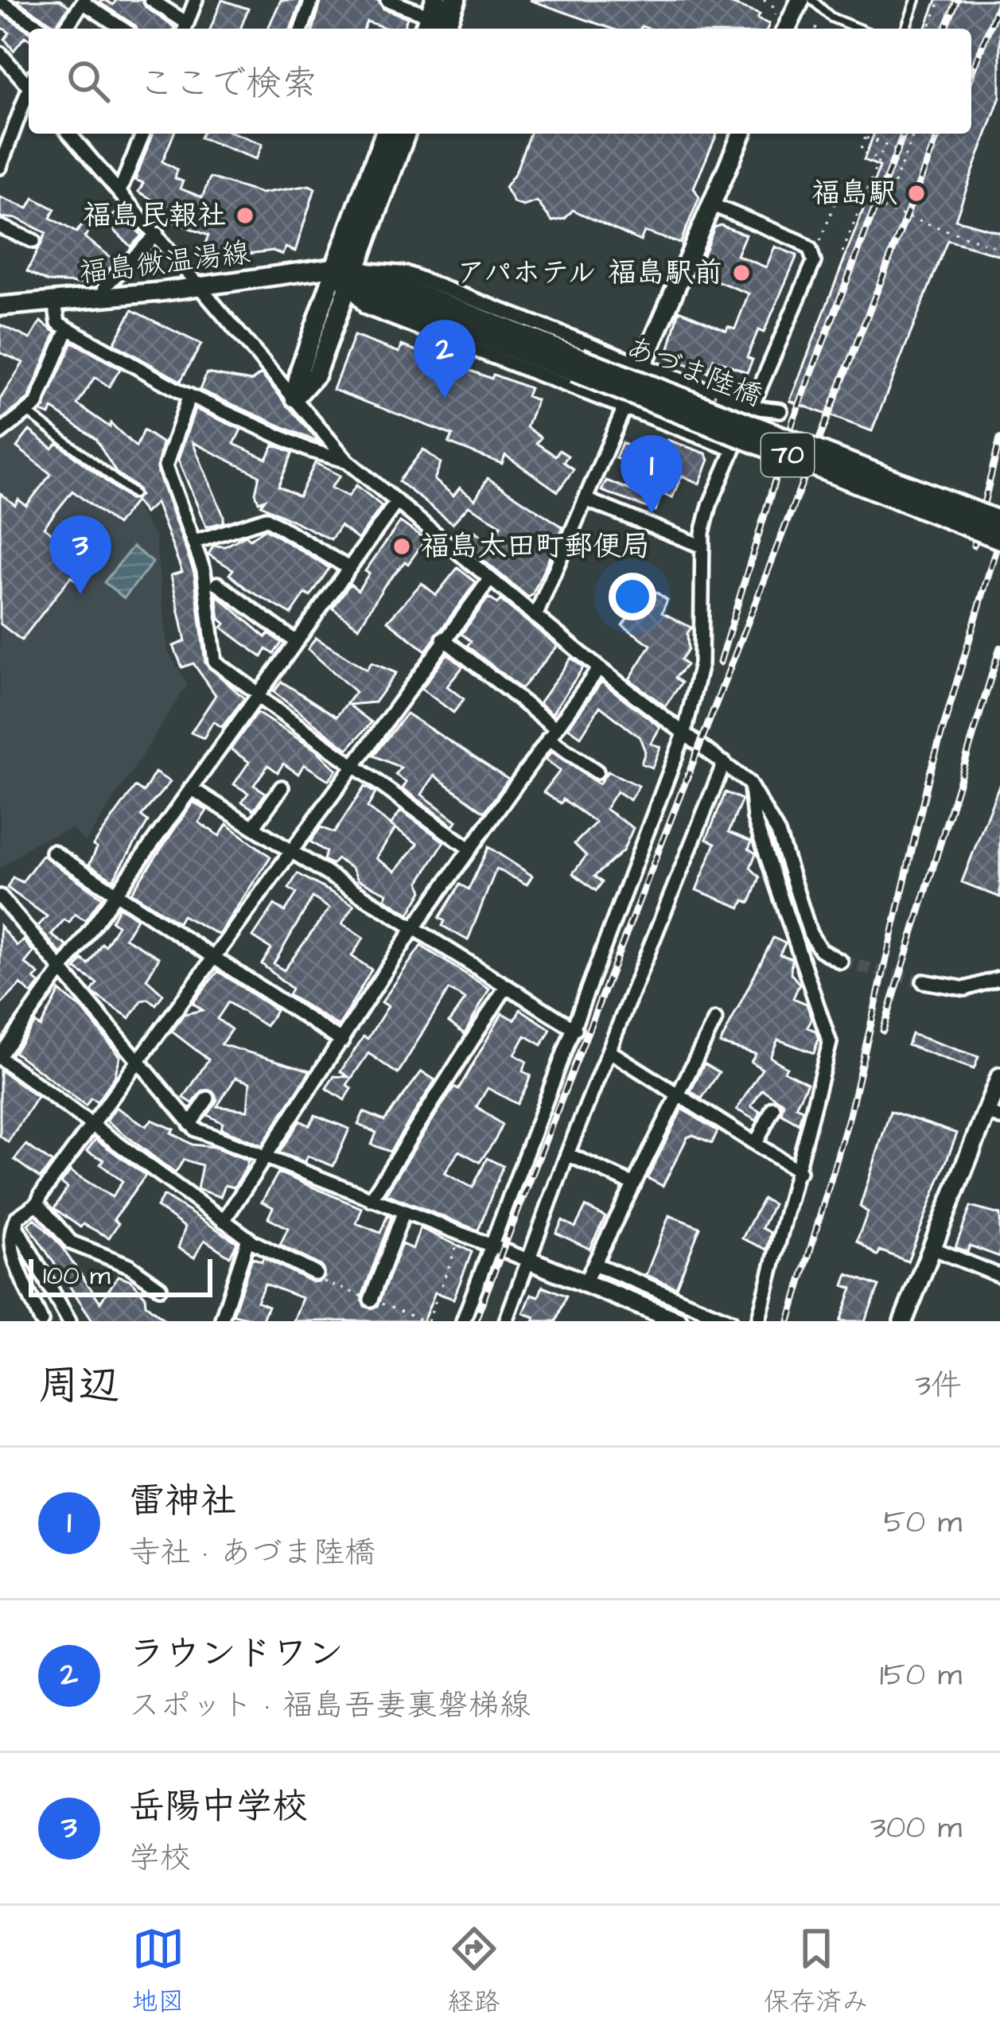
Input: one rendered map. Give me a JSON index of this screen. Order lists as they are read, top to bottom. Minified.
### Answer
{"streets":{"main road":["あづま陸橋","70"],"street":["福島微温湯線"]},"crossings":[["福島微温湯線","70"],["あづま陸橋","70"]],"places":["福島駅","福島民報社","アパホテル 福島駅前","福島太田町郵便局"],"scale_bar":"100 m","page":{"search":"ここで検索","pins":["2","1","3"],"scale":"100 m","heading":["周辺","3件"],"list":[{"mark":"1","name":"雷神社","note":"寺社 · あづま陸橋","value":"50 m"},{"mark":"2","name":"ラウンドワン","note":"スポット · 福島吾妻裏磐梯線","value":"150 m"},{"mark":"3","name":"岳陽中学校","note":"学校","value":"300 m"}],"nav":["地図","経路","保存済み"]}}
